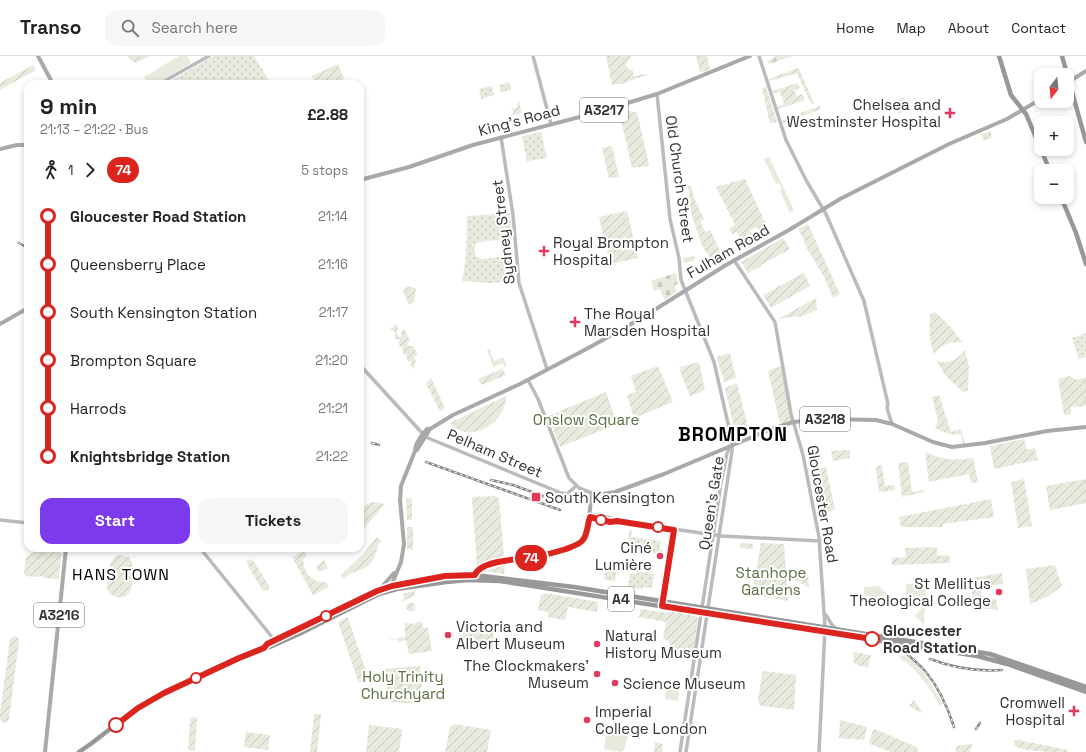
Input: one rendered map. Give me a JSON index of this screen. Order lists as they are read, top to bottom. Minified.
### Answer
{"streets":{"highway":["A4"],"main road":["A3217","King's Road","Fulham Road","A3218","A3216"],"street":["Old Church Street","Sydney Street","Pelham Street","Queen's Gate","Gloucester Road"]},"crossings":[["King's Road","Old Church Street"],["King's Road","Sydney Street"],["Old Church Street","Fulham Road"],["Old Church Street","A3218"],["Old Church Street","Queen's Gate"],["Sydney Street","Fulham Road"],["Fulham Road","Pelham Street"],["Fulham Road","Gloucester Road"],["Fulham Road","A4"],["A3218","Queen's Gate"],["A3218","Gloucester Road"],["Queen's Gate","A4"],["Gloucester Road","A4"]],"districts":["BROMPTON","HANS TOWN"],"parks":["Onslow Square","Stanhope Gardens","Holy Trinity Churchyard"],"places":{"health":["Chelsea and Westminster Hospital","Royal Brompton Hospital","The Royal Marsden Hospital","Cromwell Hospital"],"transit":["South Kensington"],"other":["Ciné Lumière","St Mellitus Theological College","Victoria and Albert Museum","Gloucester Road Station","Natural History Museum","The Clockmakers' Museum","Science Museum","Imperial College London"]},"lines":["bus line 74"],"north":"bottom","page":{"header":"Transo","search":"Search here","nav":["Home","Map","About","Contact"],"on_map":"74","map_buttons":["+","−"],"heading":["9 min","21:13 – 21:22 · Bus","£2.88"],"legs":["1","74","5 stops"],"list":[{"name":"Gloucester Road Station","value":"21:14"},{"name":"Queensberry Place","value":"21:16"},{"name":"South Kensington Station","value":"21:17"},{"name":"Brompton Square","value":"21:20"},{"name":"Harrods","value":"21:21"},{"name":"Knightsbridge Station","value":"21:22"}],"buttons":["Start","Tickets"]}}
